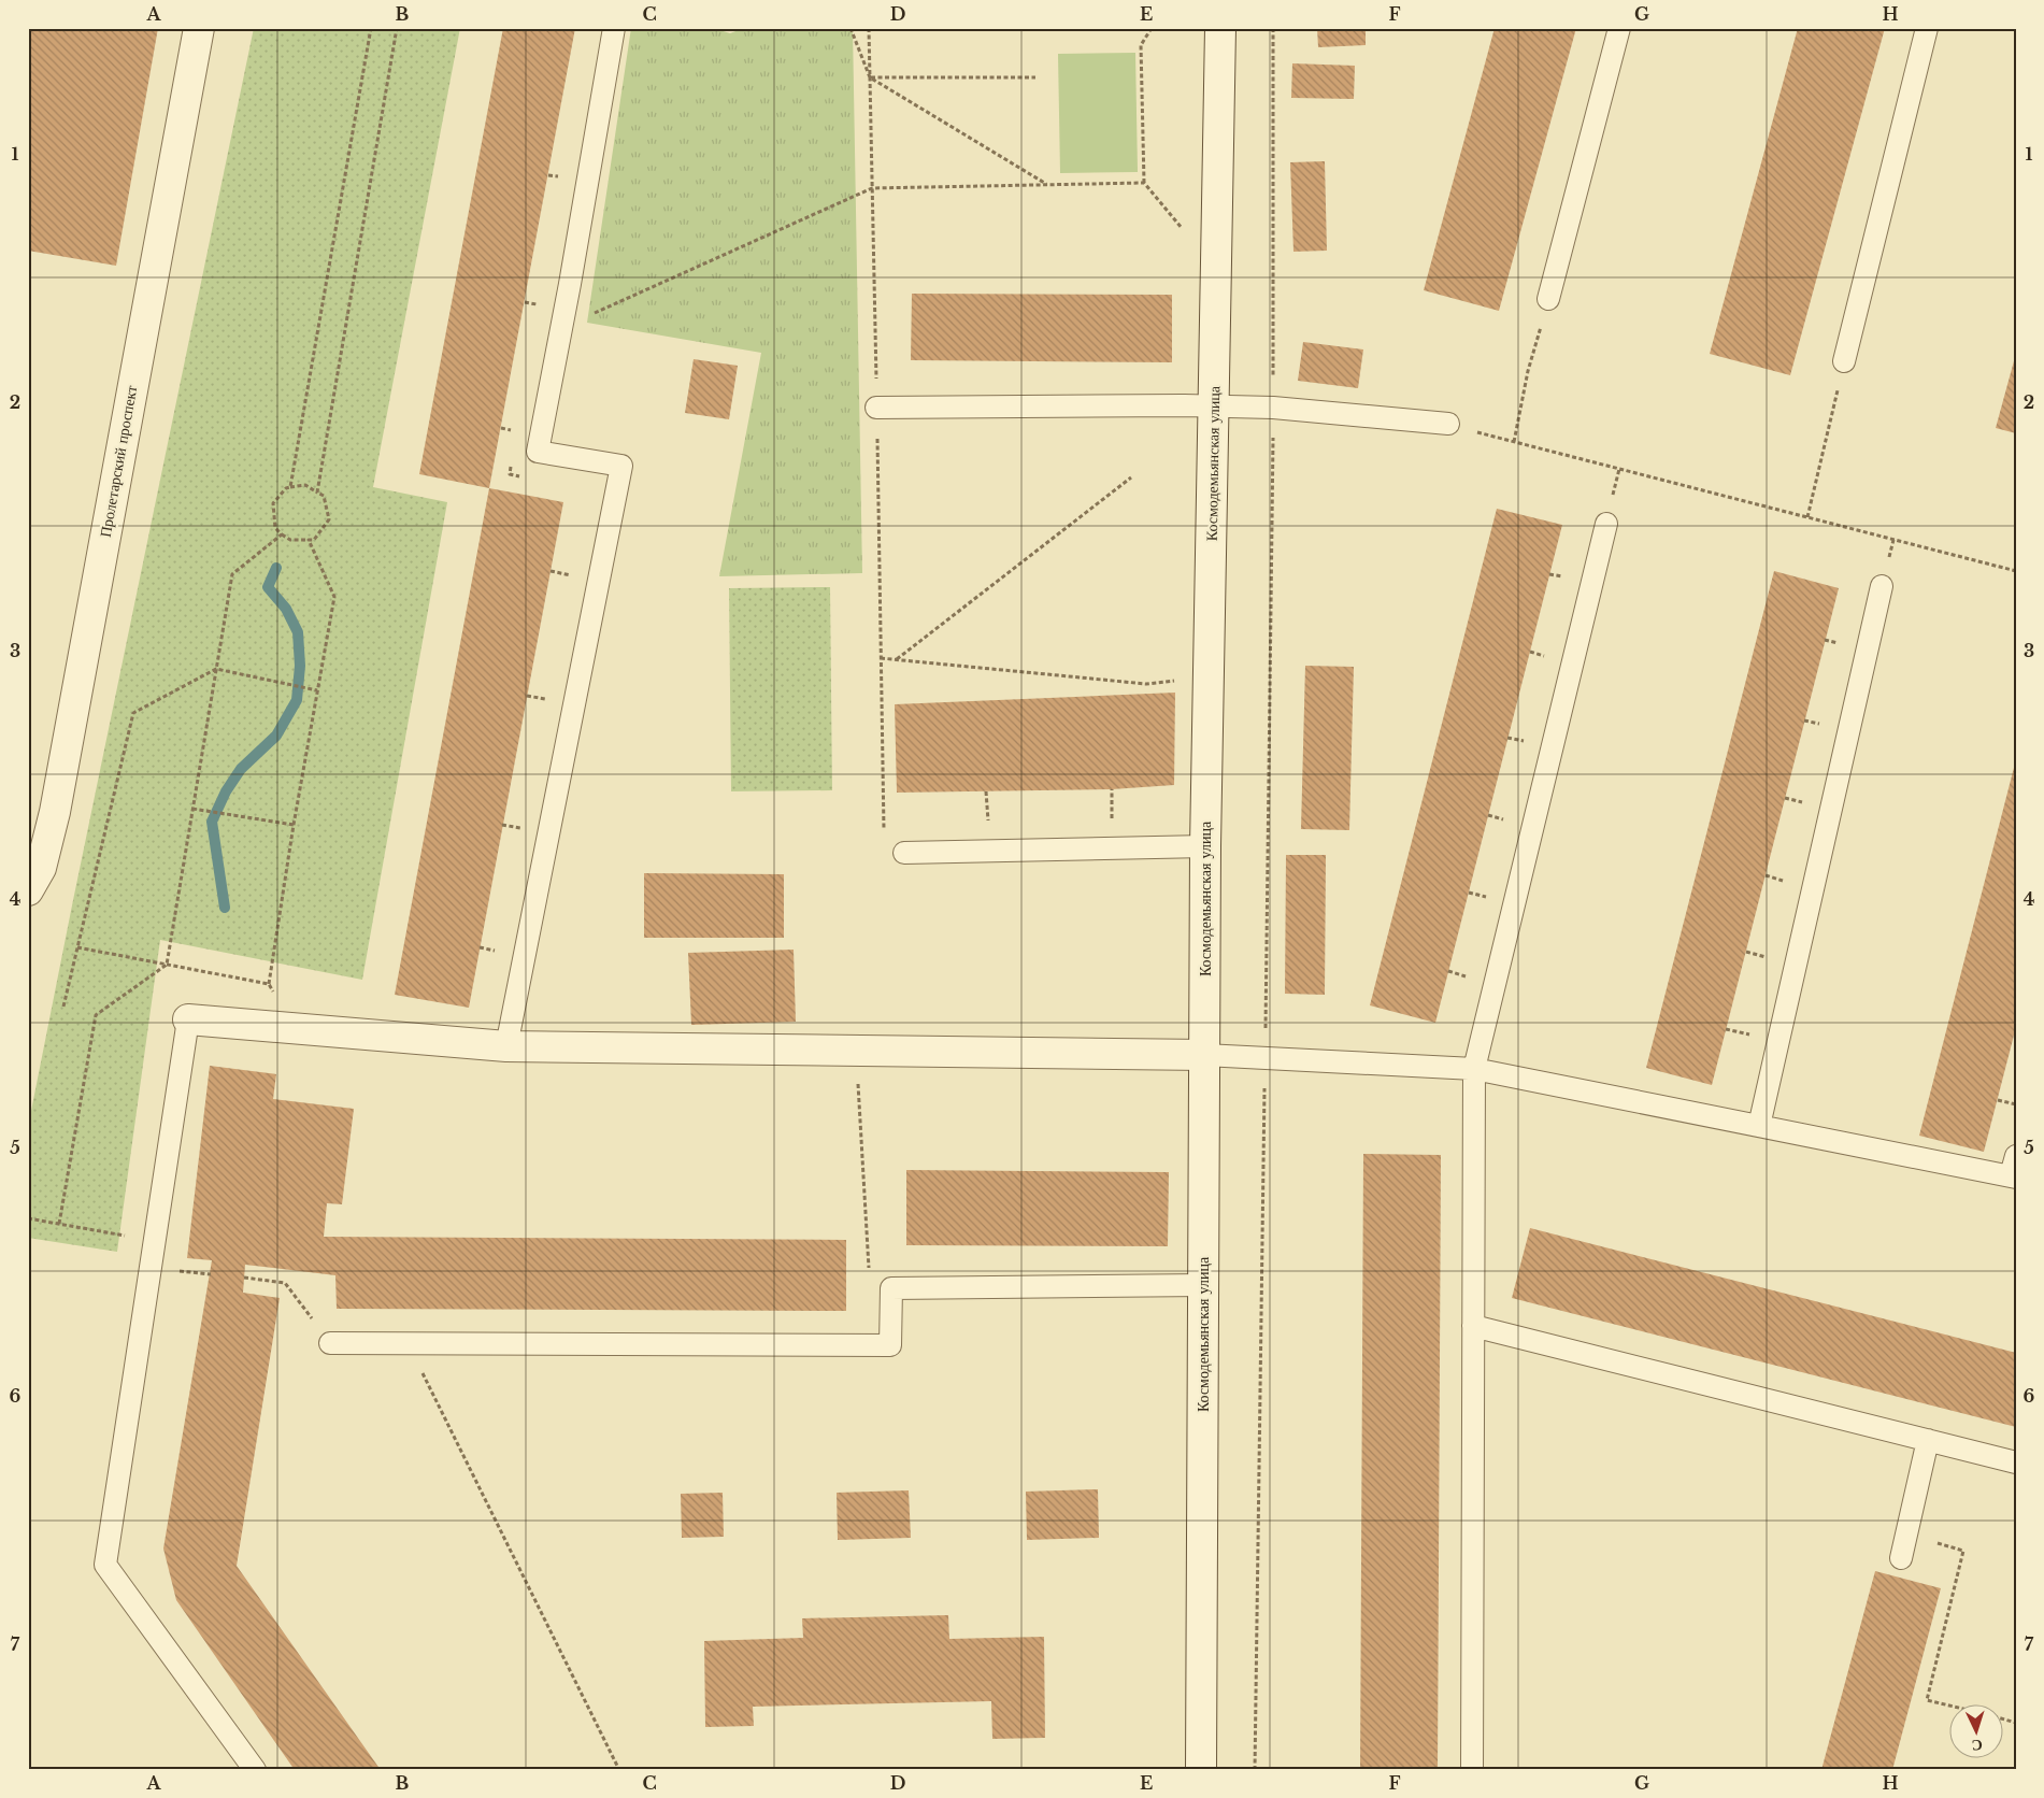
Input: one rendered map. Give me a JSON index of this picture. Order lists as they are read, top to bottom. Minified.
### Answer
{"streets":{"street":["Пролетарский проспект","Космодемьянская улица"]},"north":"bottom","grid":{"columns":["A","B","C","D","E","F","G","H"],"rows":["1","2","3","4","5","6","7"]}}
